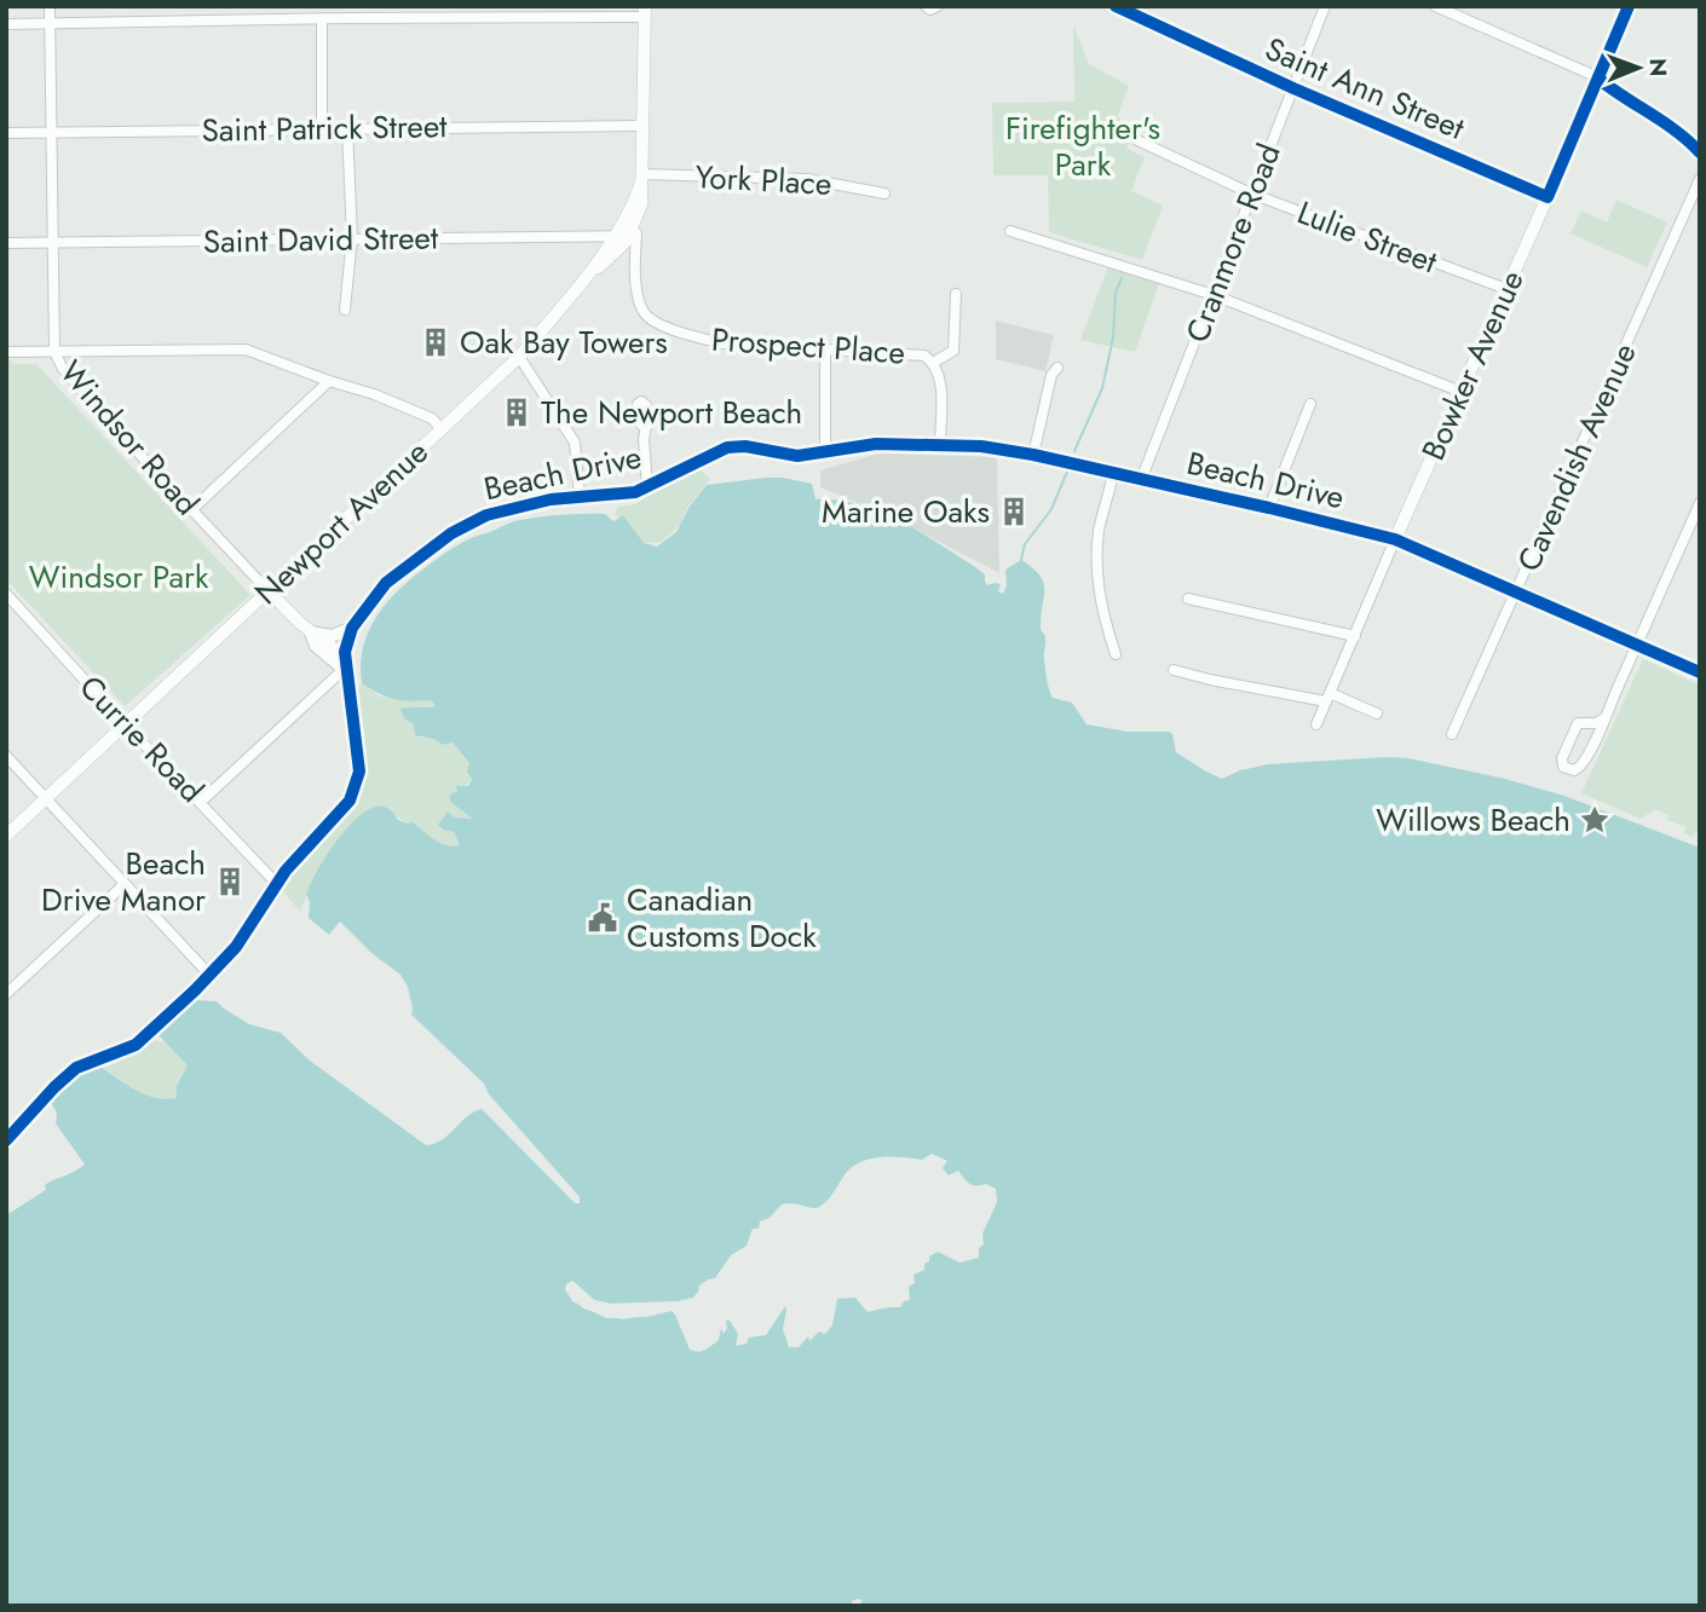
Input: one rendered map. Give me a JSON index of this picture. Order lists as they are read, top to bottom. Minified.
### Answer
{"streets":{"main road":["Beach Drive"],"street":["Saint Ann Street","Saint Patrick Street","York Place","Lulie Street","Saint David Street","Cranmore Road","Prospect Place","Bowker Avenue","Windsor Road","Cavendish Avenue","Newport Avenue","Currie Road"]},"crossings":[["Saint Ann Street","Cranmore Road"],["Saint Ann Street","Bowker Avenue"],["Saint Patrick Street","Windsor Road"],["York Place","Newport Avenue"],["Lulie Street","Cranmore Road"],["Lulie Street","Bowker Avenue"],["Saint David Street","Prospect Place"],["Saint David Street","Windsor Road"],["Saint David Street","Newport Avenue"],["Cranmore Road","Beach Drive"],["Bowker Avenue","Beach Drive"],["Windsor Road","Newport Avenue"],["Cavendish Avenue","Beach Drive"],["Beach Drive","Currie Road"],["Newport Avenue","Currie Road"]],"parks":["Firefighter's Park","Windsor Park"],"places":{"building":["Oak Bay Towers","The Newport Beach","Marine Oaks","Beach Drive Manor"],"place":["Willows Beach"],"public building":["Canadian Customs Dock"]},"north":"right"}
